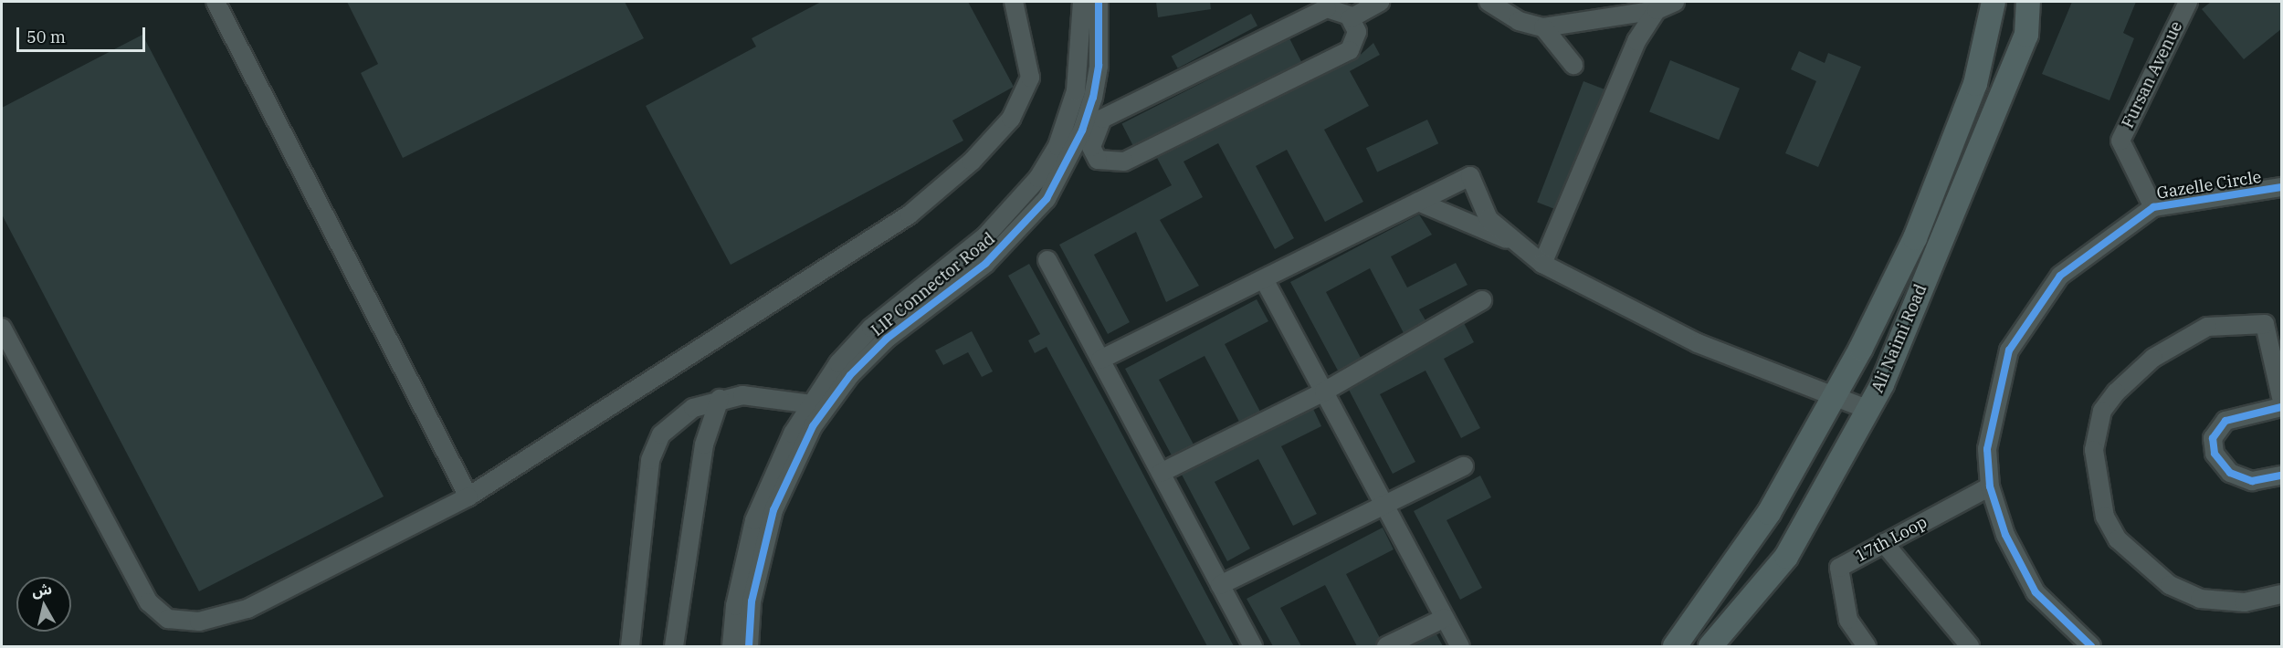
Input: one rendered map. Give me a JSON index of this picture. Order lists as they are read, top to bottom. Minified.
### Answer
{"streets":{"main road":["Ali Naimi Road"],"street":["Fursan Avenue","Gazelle Circle","LIP Connector Road","17th Loop"]},"crossings":[["Fursan Avenue","Gazelle Circle"],["Gazelle Circle","17th Loop"]],"scale_bar":"50 m","north":"top"}
